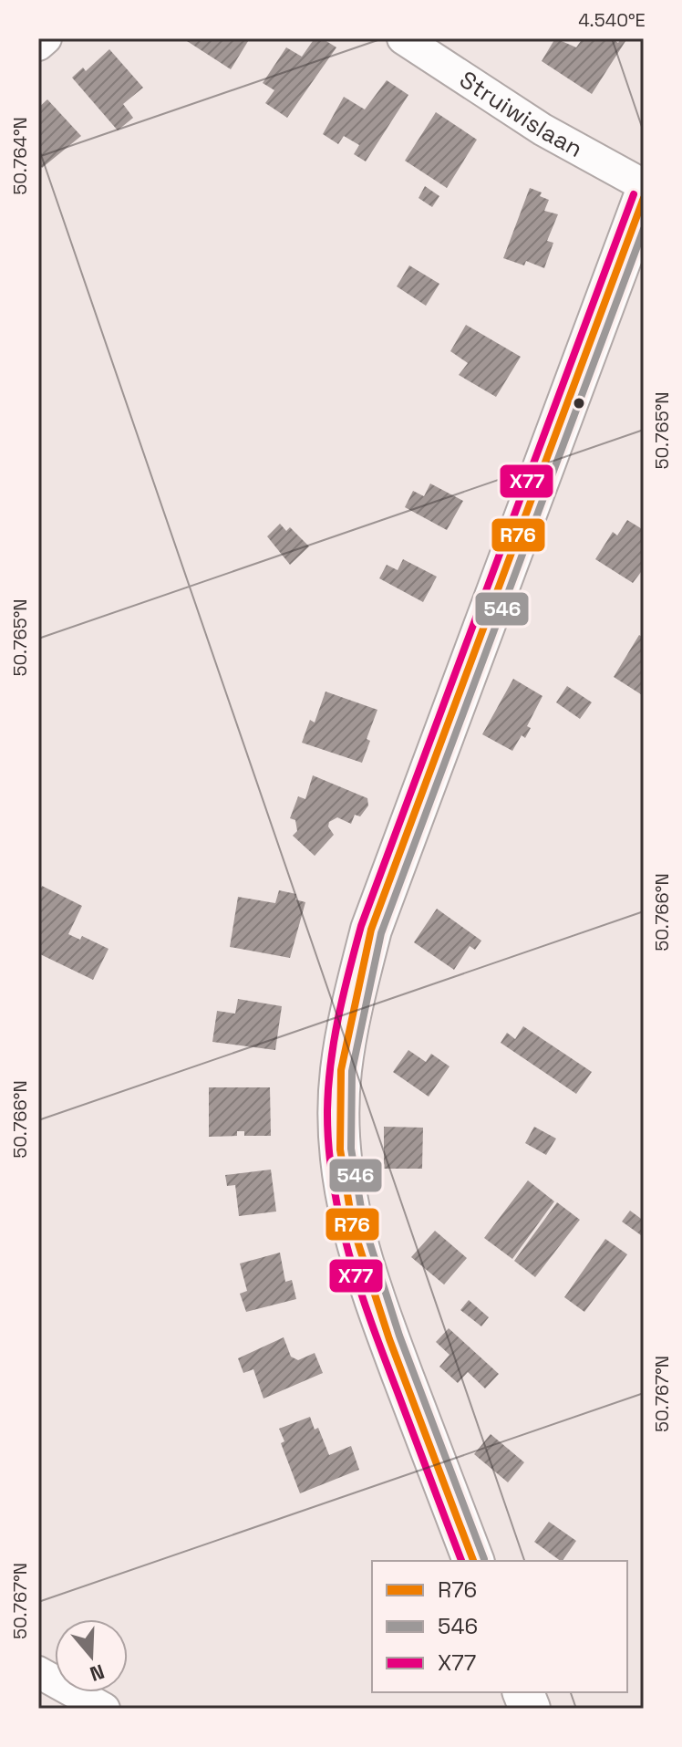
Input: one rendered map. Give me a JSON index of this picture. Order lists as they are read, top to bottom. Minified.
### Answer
{"streets":{"street":["Struiwislaan"]},"lines":["transit line X77","transit line R76","transit line 546"],"legend":["R76","546","X77"],"north":"bottom","coordinates":["4.540°E","50.764°N","50.765°N","50.766°N","50.767°N"]}
